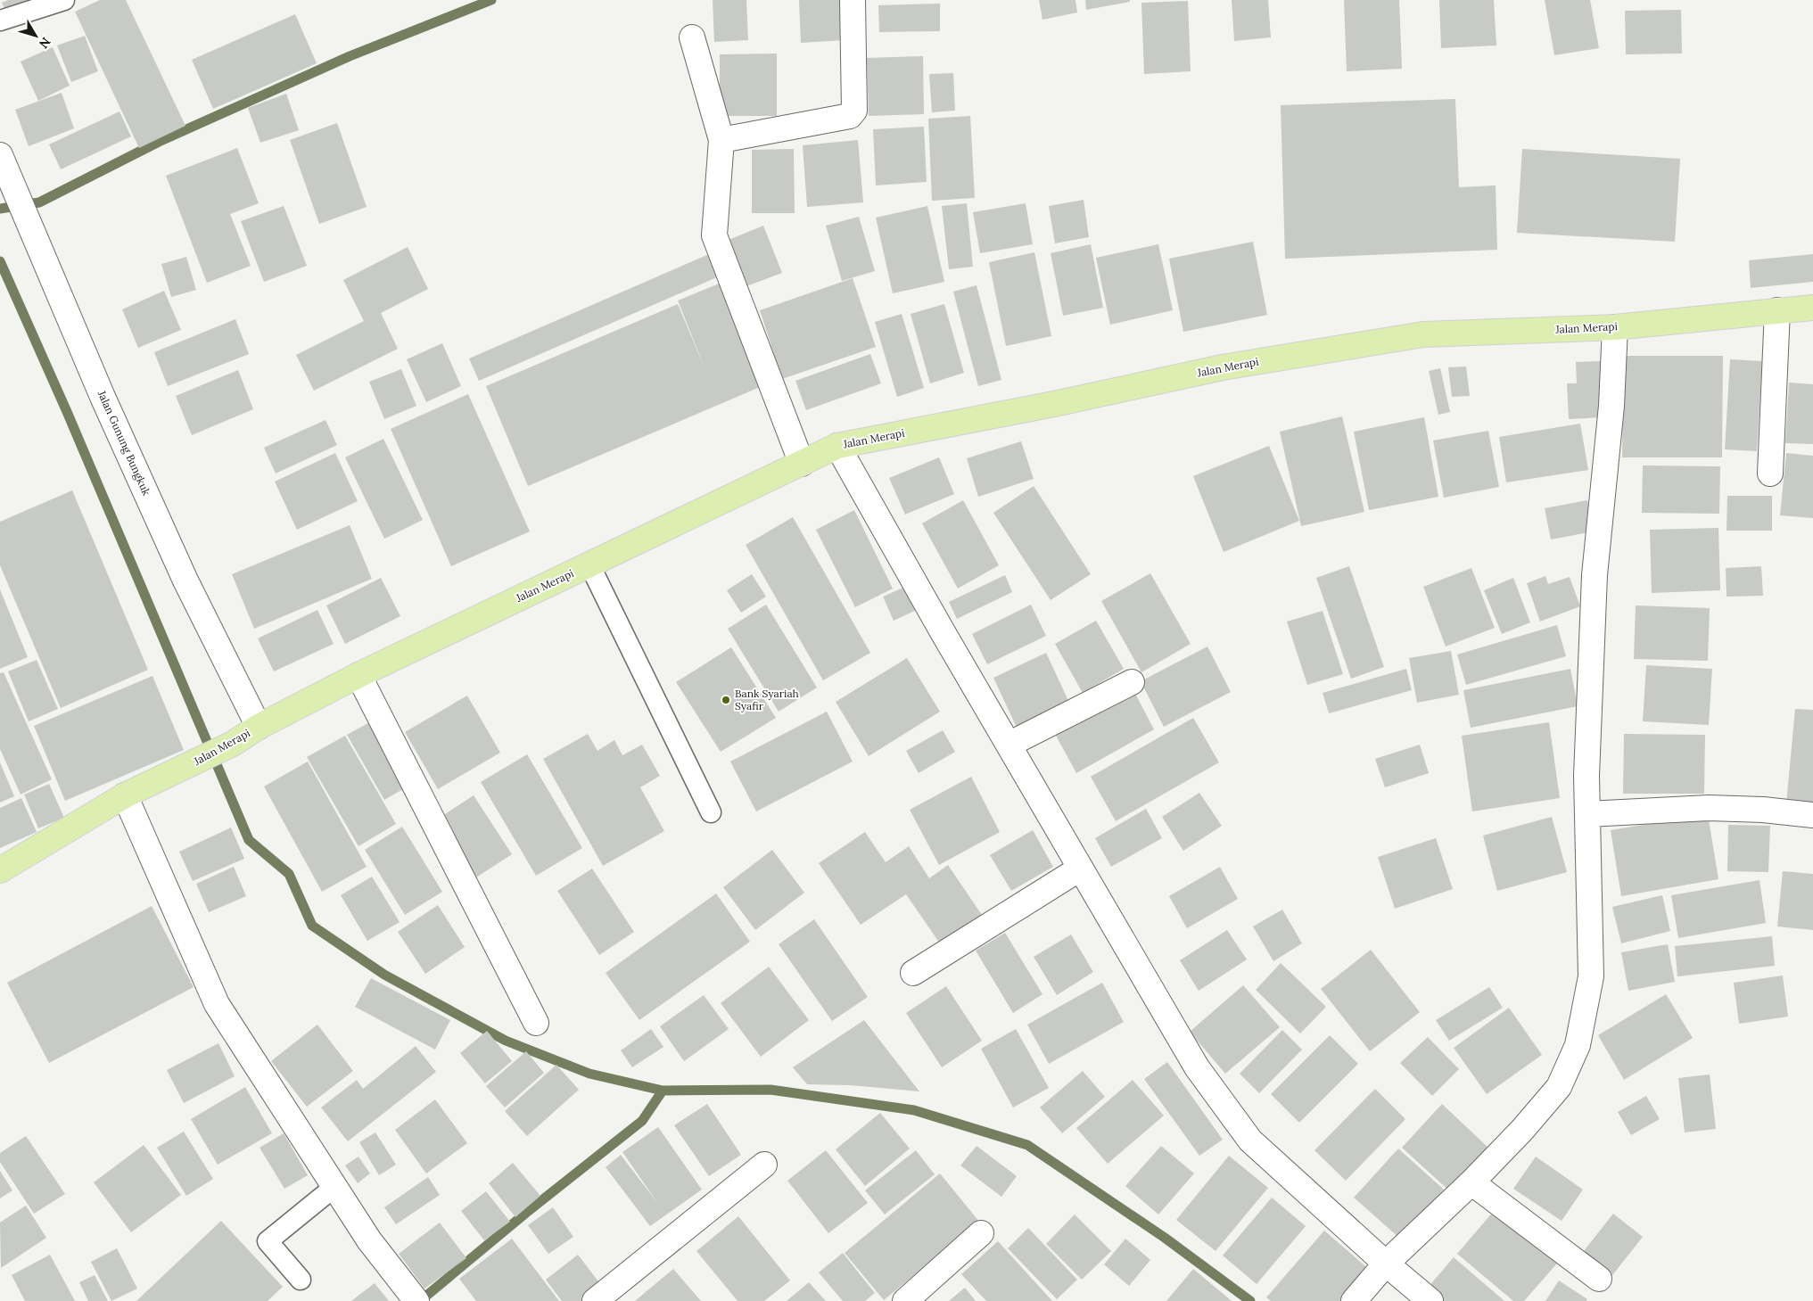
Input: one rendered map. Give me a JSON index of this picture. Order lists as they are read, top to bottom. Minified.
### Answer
{"streets":{"main road":["Jalan Merapi"],"street":["Jalan Gunung Bungkuk"]},"crossings":[["Jalan Merapi","Jalan Gunung Bungkuk"]],"places":["Bank Syariah Syafir"],"north":"bottom right"}
